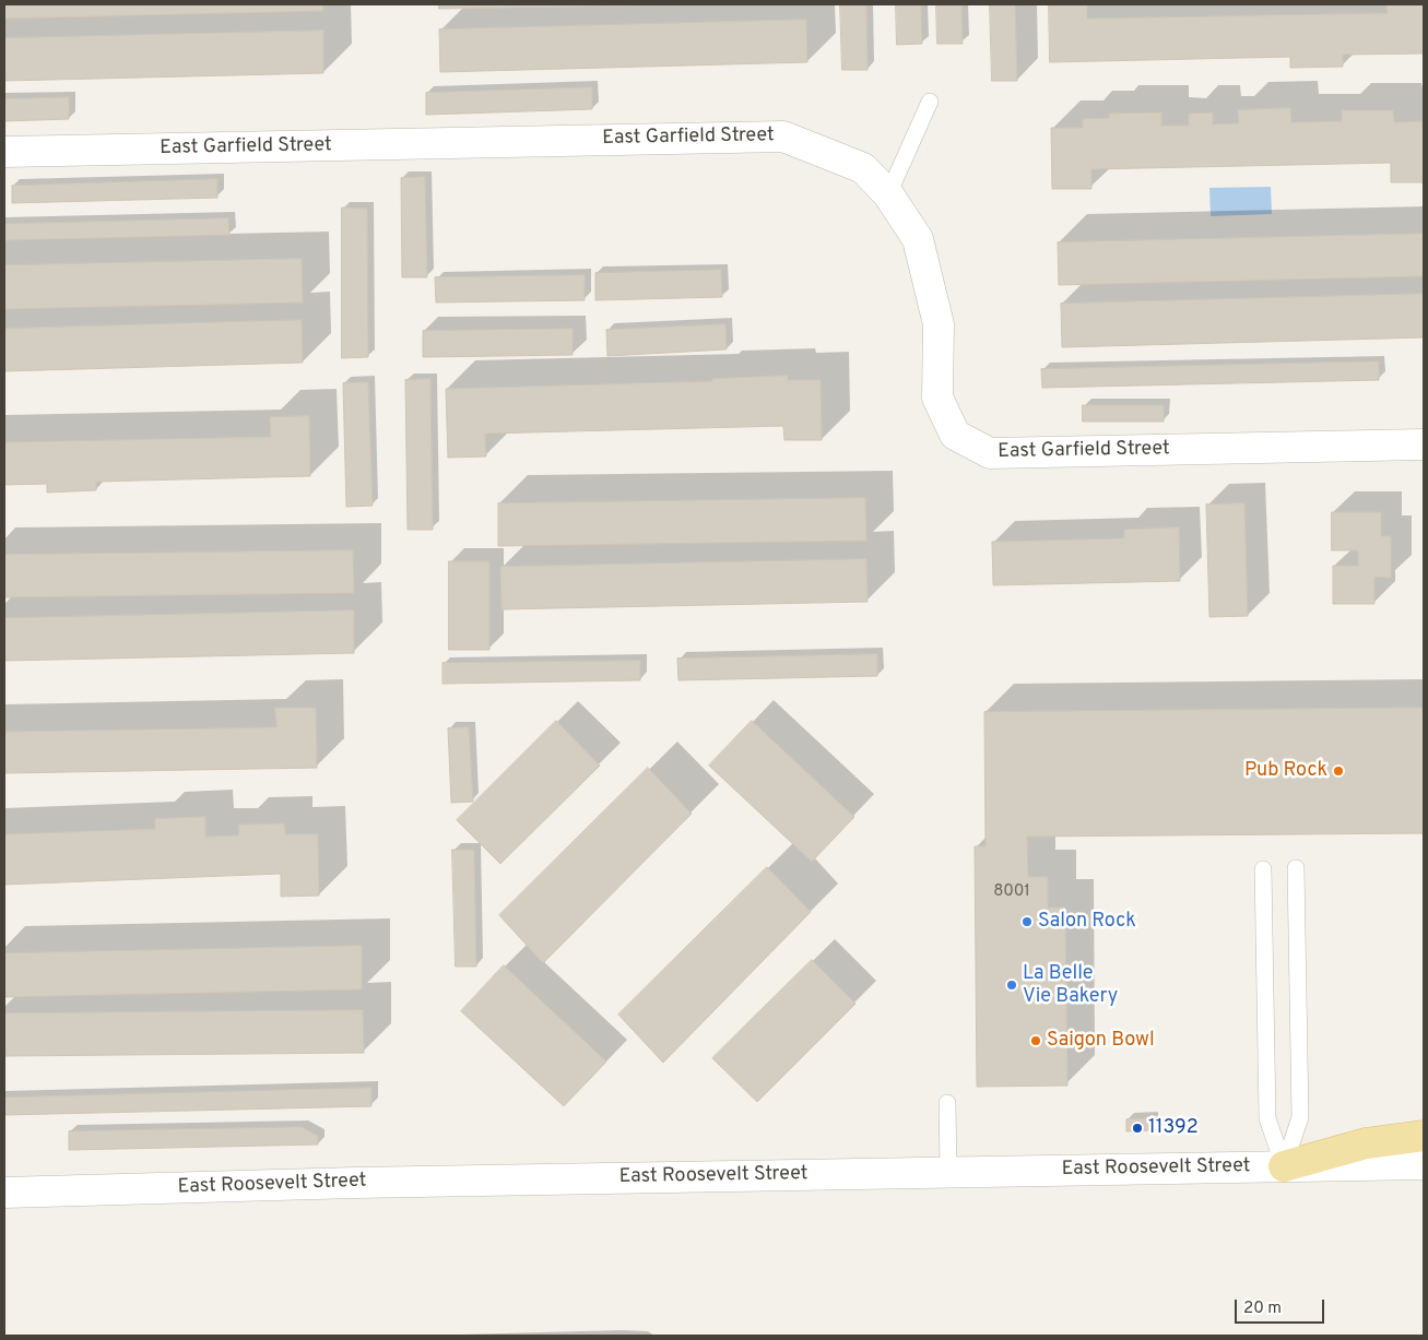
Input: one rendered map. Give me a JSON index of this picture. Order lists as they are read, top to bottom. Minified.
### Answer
{"streets":{"street":["East Garfield Street","East Roosevelt Street"]},"places":["Pub Rock","Salon Rock","La Belle Vie Bakery","Saigon Bowl","11392"],"house_numbers":["8001"],"scale_bar":"20 m"}
